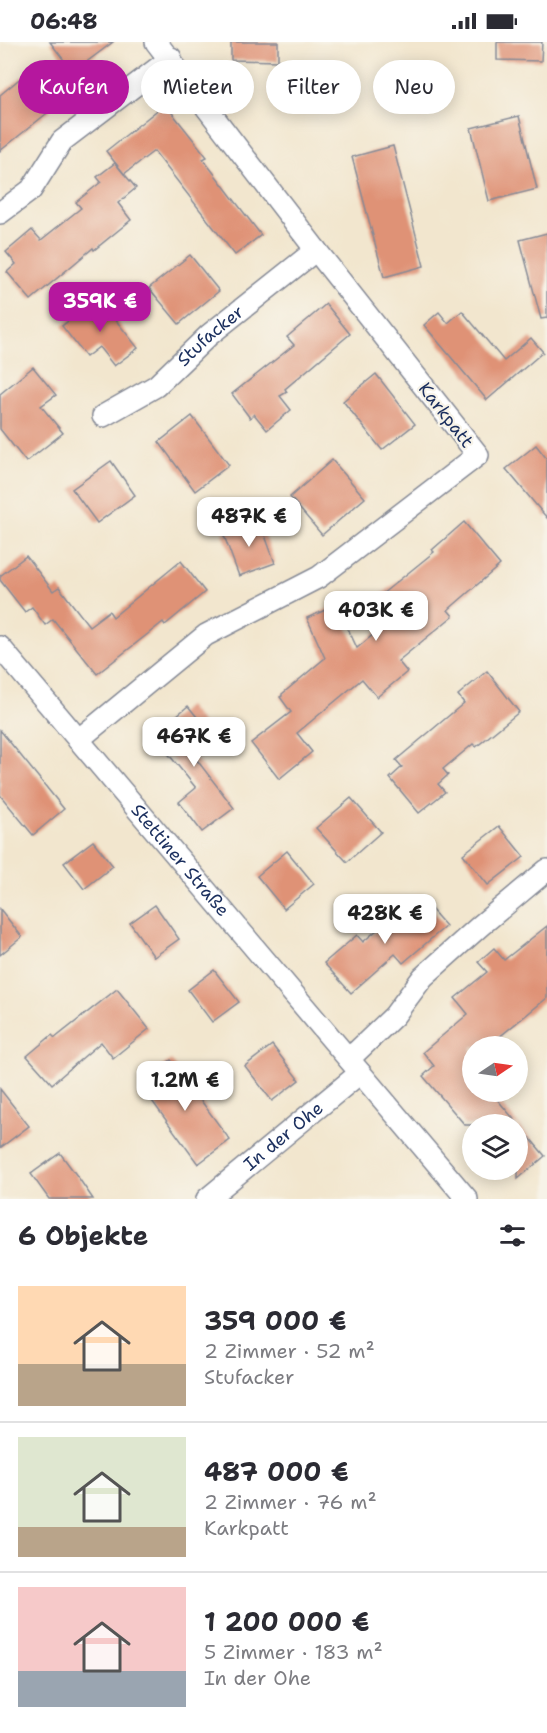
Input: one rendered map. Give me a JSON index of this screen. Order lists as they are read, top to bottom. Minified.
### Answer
{"streets":{"street":["Stufacker","Karkpatt","Stettiner Straße","In der Ohe"]},"crossings":[["Stufacker","Karkpatt"],["Karkpatt","Stettiner Straße"],["Stettiner Straße","In der Ohe"]],"north":"right","page":{"status":"06:48","chip":["Kaufen","Mieten","Filter","Neu"],"price":["359K €","487K €","403K €","467K €","428K €","1.2M €"],"heading":"6 Objekte","list":[{"name":"359 000 €","note":"2 Zimmer · 52 m² · Stufacker"},{"name":"487 000 €","note":"2 Zimmer · 76 m² · Karkpatt"},{"name":"1 200 000 €","note":"5 Zimmer · 183 m² · In der Ohe"}]}}
